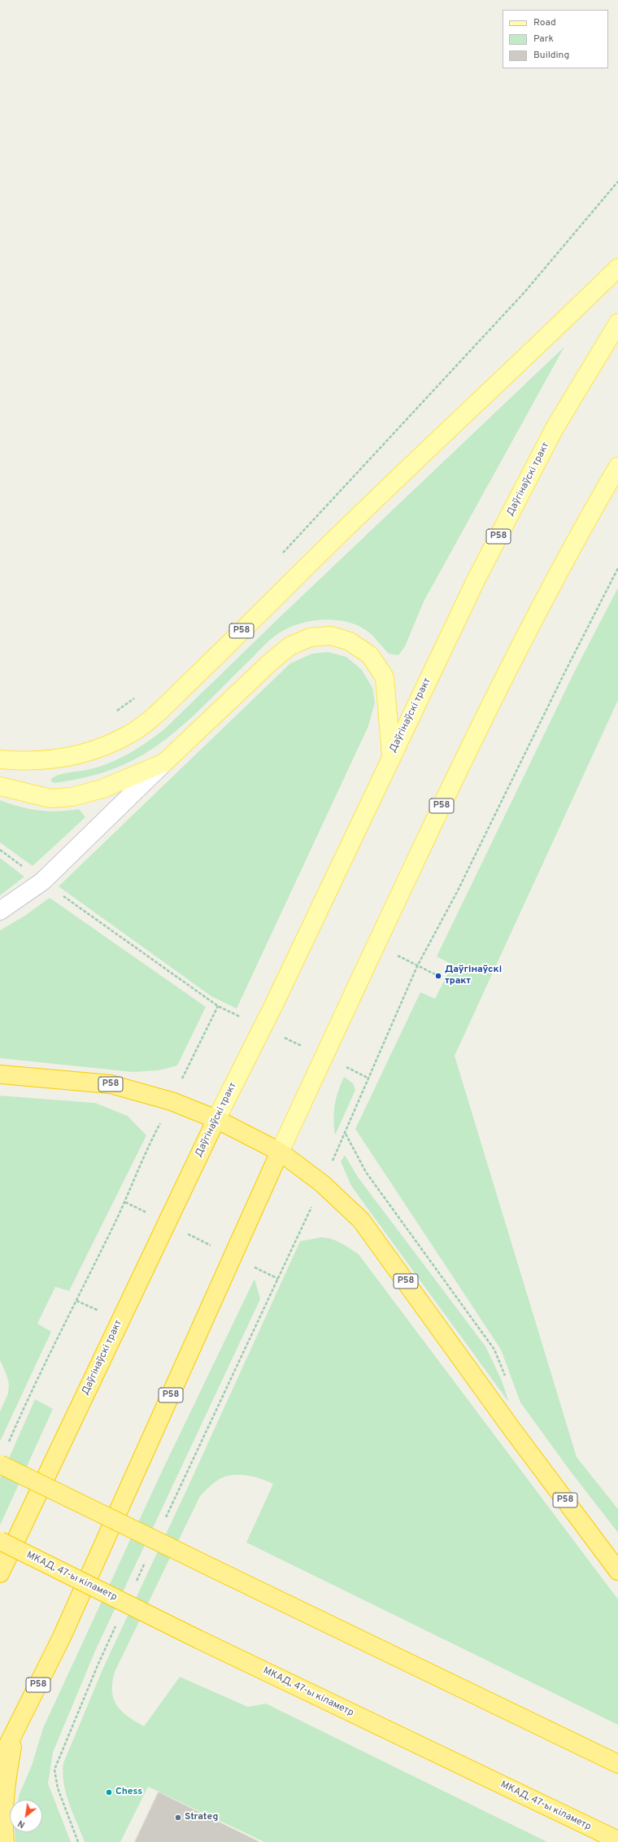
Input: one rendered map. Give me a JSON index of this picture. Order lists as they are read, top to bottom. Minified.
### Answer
{"streets":{"highway":["Даўгінаўскі тракт","Р58","МКАД, 47-ы кіламетр"]},"crossings":[["Даўгінаўскі тракт","Р58"]],"places":["Даўгінаўскі тракт","Chess","Strateg"],"legend":["Road","Park","Building"],"north":"bottom left"}
